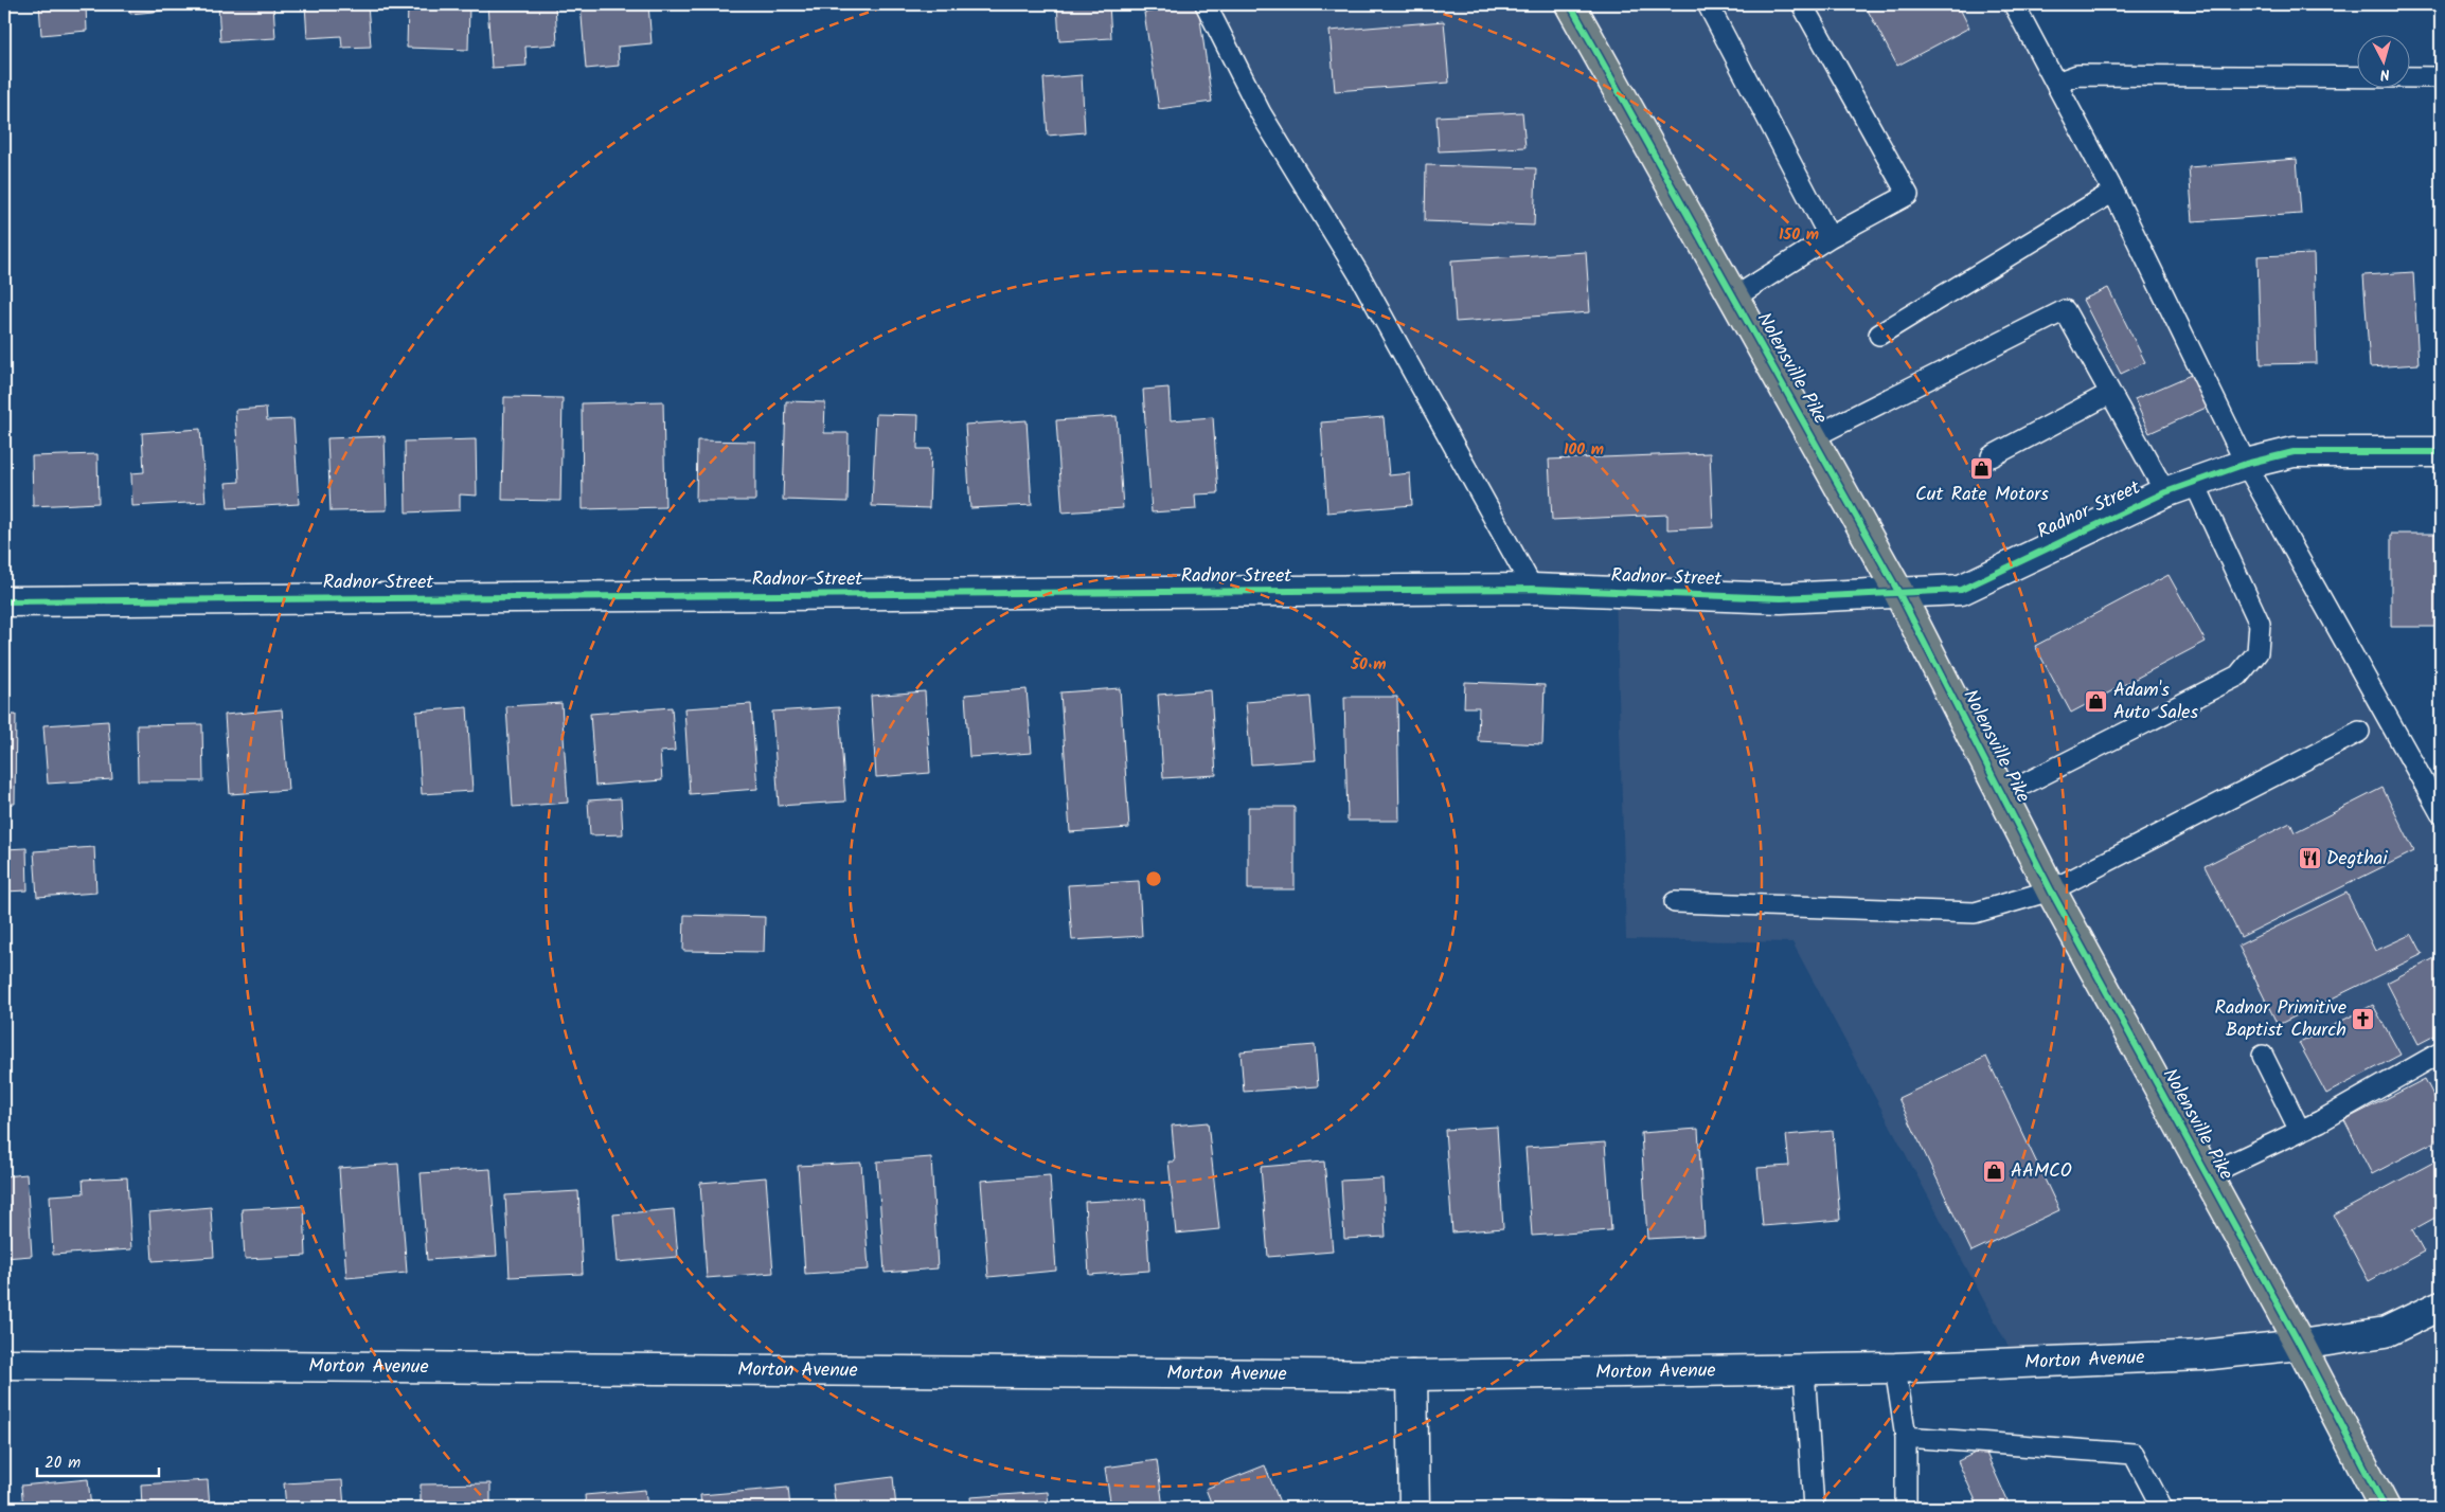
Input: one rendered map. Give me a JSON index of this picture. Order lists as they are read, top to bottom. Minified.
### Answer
{"streets":{"main road":["Nolensville Pike"],"street":["Radnor Street","Morton Avenue"]},"crossings":[["Nolensville Pike","Radnor Street"],["Nolensville Pike","Morton Avenue"]],"places":{"shop":["Cut Rate Motors","Adam's Auto Sales","AAMCO"],"restaurant":["Degthai"],"church":["Radnor Primitive Baptist Church"]},"scale_bar":"20 m","north":"bottom","rings":["150 m","100 m","50 m"]}
